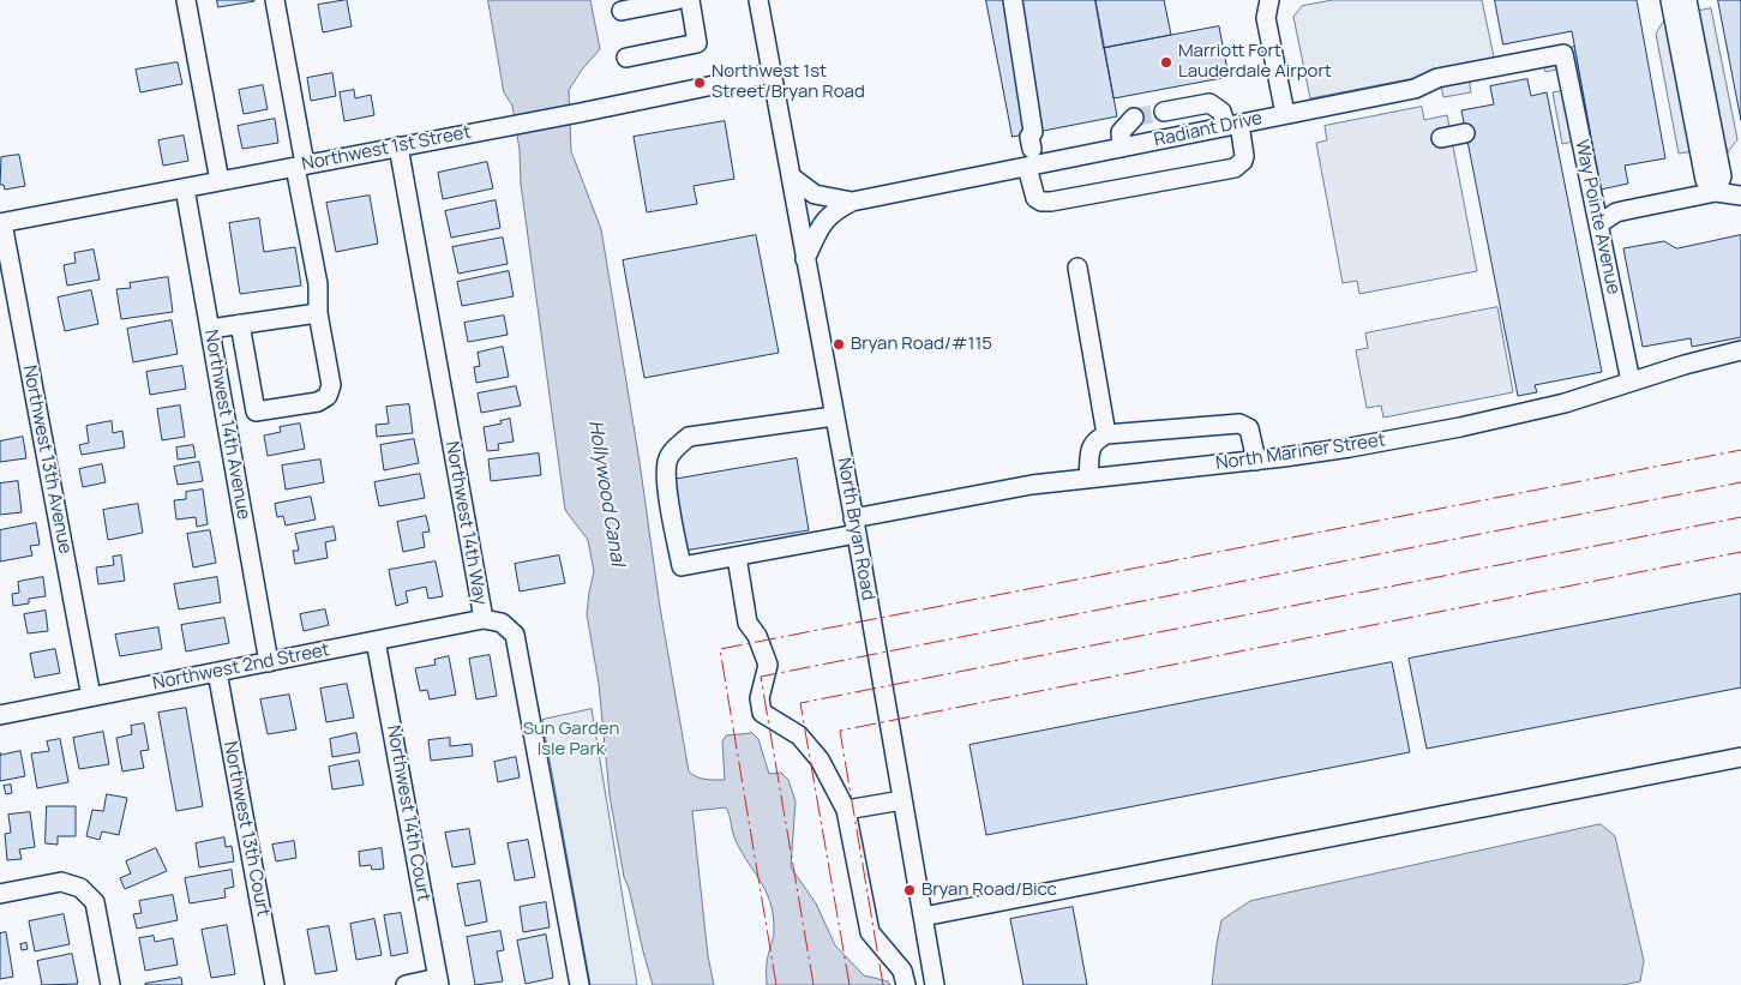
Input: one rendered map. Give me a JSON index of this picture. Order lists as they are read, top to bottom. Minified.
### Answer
{"streets":{"street":["Radiant Drive","Northwest 1st Street","Way Pointe Avenue","Northwest 14th Avenue","North Mariner Street","Northwest 13th Avenue","Northwest 14th Way","North Bryan Road","Northwest 2nd Street","Northwest 14th Court","Northwest 13th Court"]},"crossings":[["Radiant Drive","Way Pointe Avenue"],["Radiant Drive","North Bryan Road"],["Northwest 1st Street","Northwest 14th Avenue"],["Northwest 1st Street","Northwest 13th Avenue"],["Northwest 1st Street","Northwest 14th Way"],["Northwest 1st Street","North Bryan Road"],["Way Pointe Avenue","North Mariner Street"],["Northwest 14th Avenue","Northwest 2nd Street"],["North Mariner Street","North Bryan Road"],["Northwest 13th Avenue","Northwest 2nd Street"],["Northwest 14th Way","Northwest 2nd Street"],["Northwest 2nd Street","Northwest 14th Court"],["Northwest 2nd Street","Northwest 13th Court"]],"water":["Hollywood Canal"],"parks":["Sun Garden Isle Park"],"places":["Marriott Fort Lauderdale Airport","Northwest 1st Street/Bryan Road","Bryan Road/#115","Bryan Road/Bicc"]}
